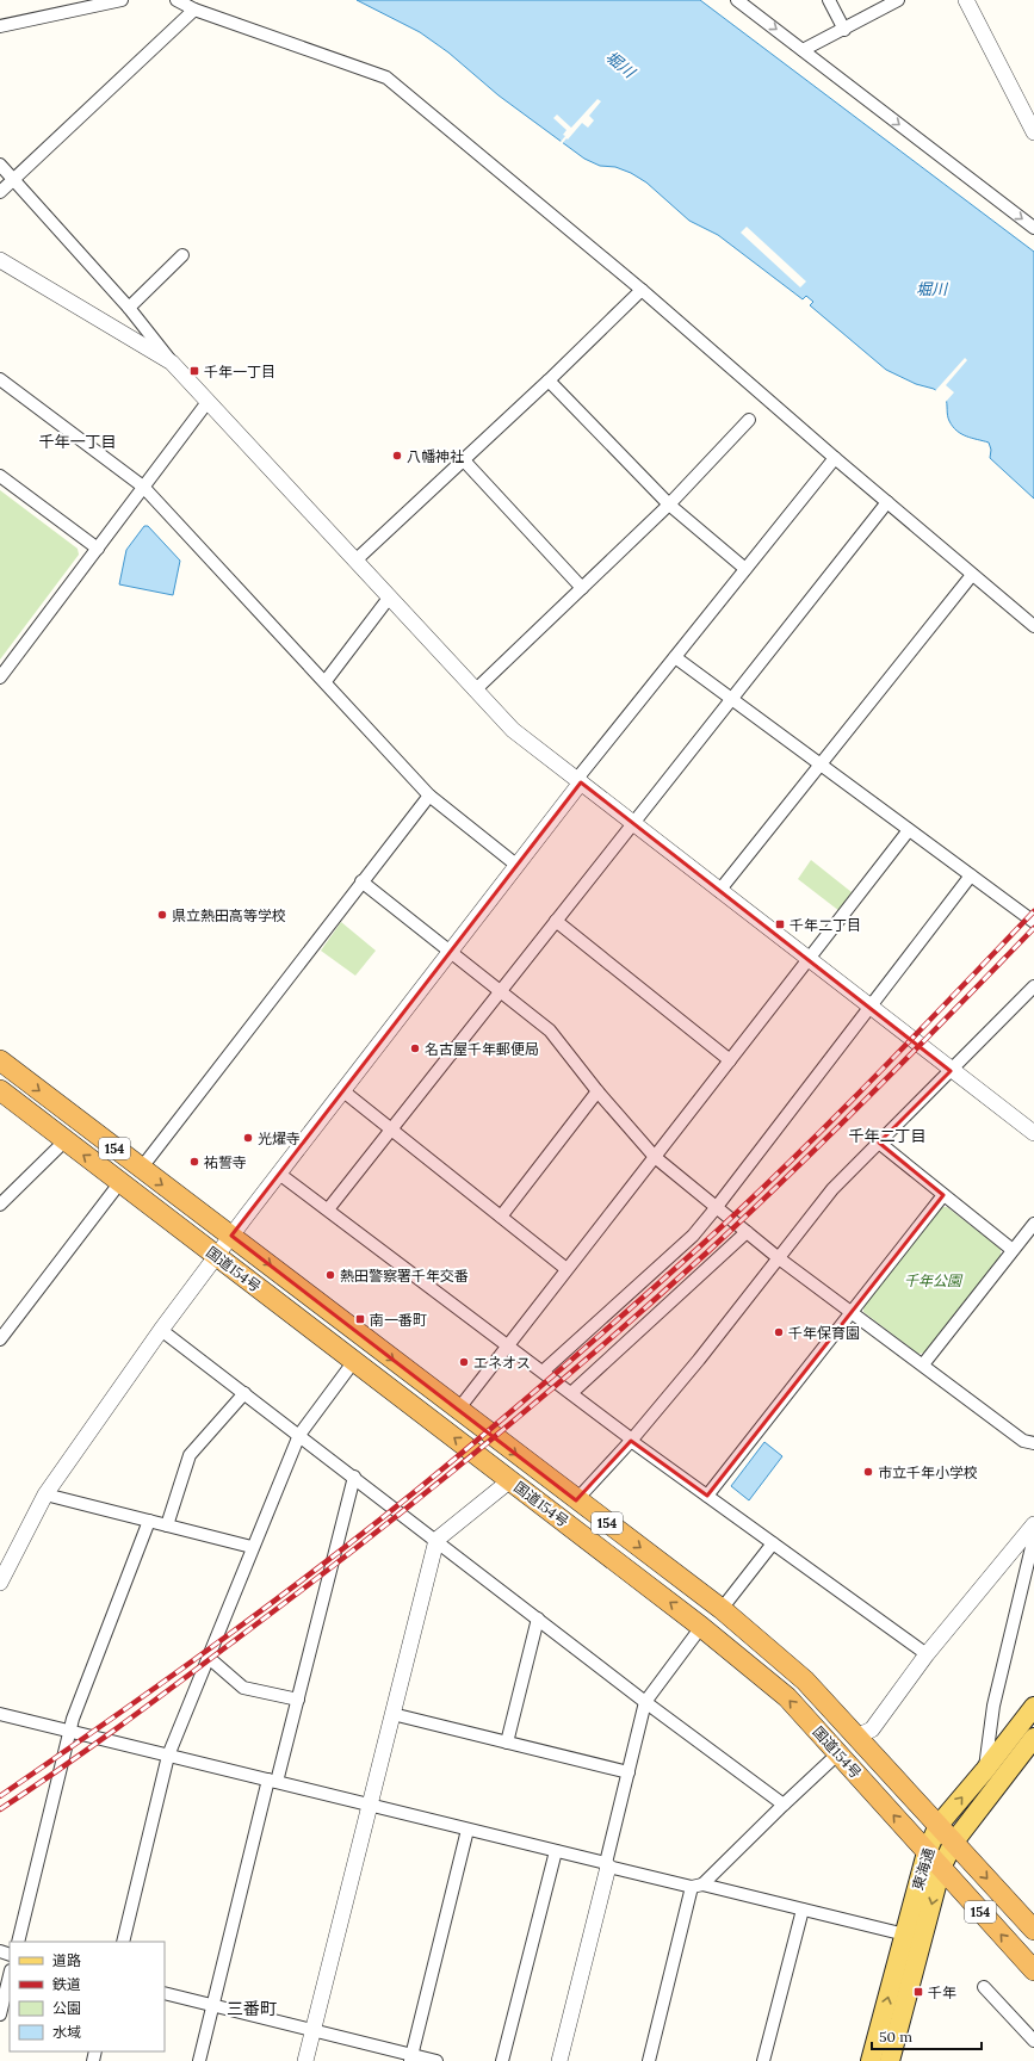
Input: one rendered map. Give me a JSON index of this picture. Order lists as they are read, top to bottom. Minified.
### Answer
{"streets":{"highway":["154","国道154号"],"main road":["東海通"]},"crossings":[["国道154号","東海通"]],"districts":["千年一丁目","千年二丁目","三番町"],"water":["堀川"],"parks":["千年公園"],"places":{"transit":["千年一丁目","千年二丁目","南一番町","千年"],"other":["八幡神社","県立熱田高等学校","名古屋千年郵便局","光燿寺","祐誓寺","熱田警察署千年交番","千年保育園","エネオス","市立千年小学校"]},"legend":["道路","鉄道","公園","水域"],"scale_bar":"50 m"}
